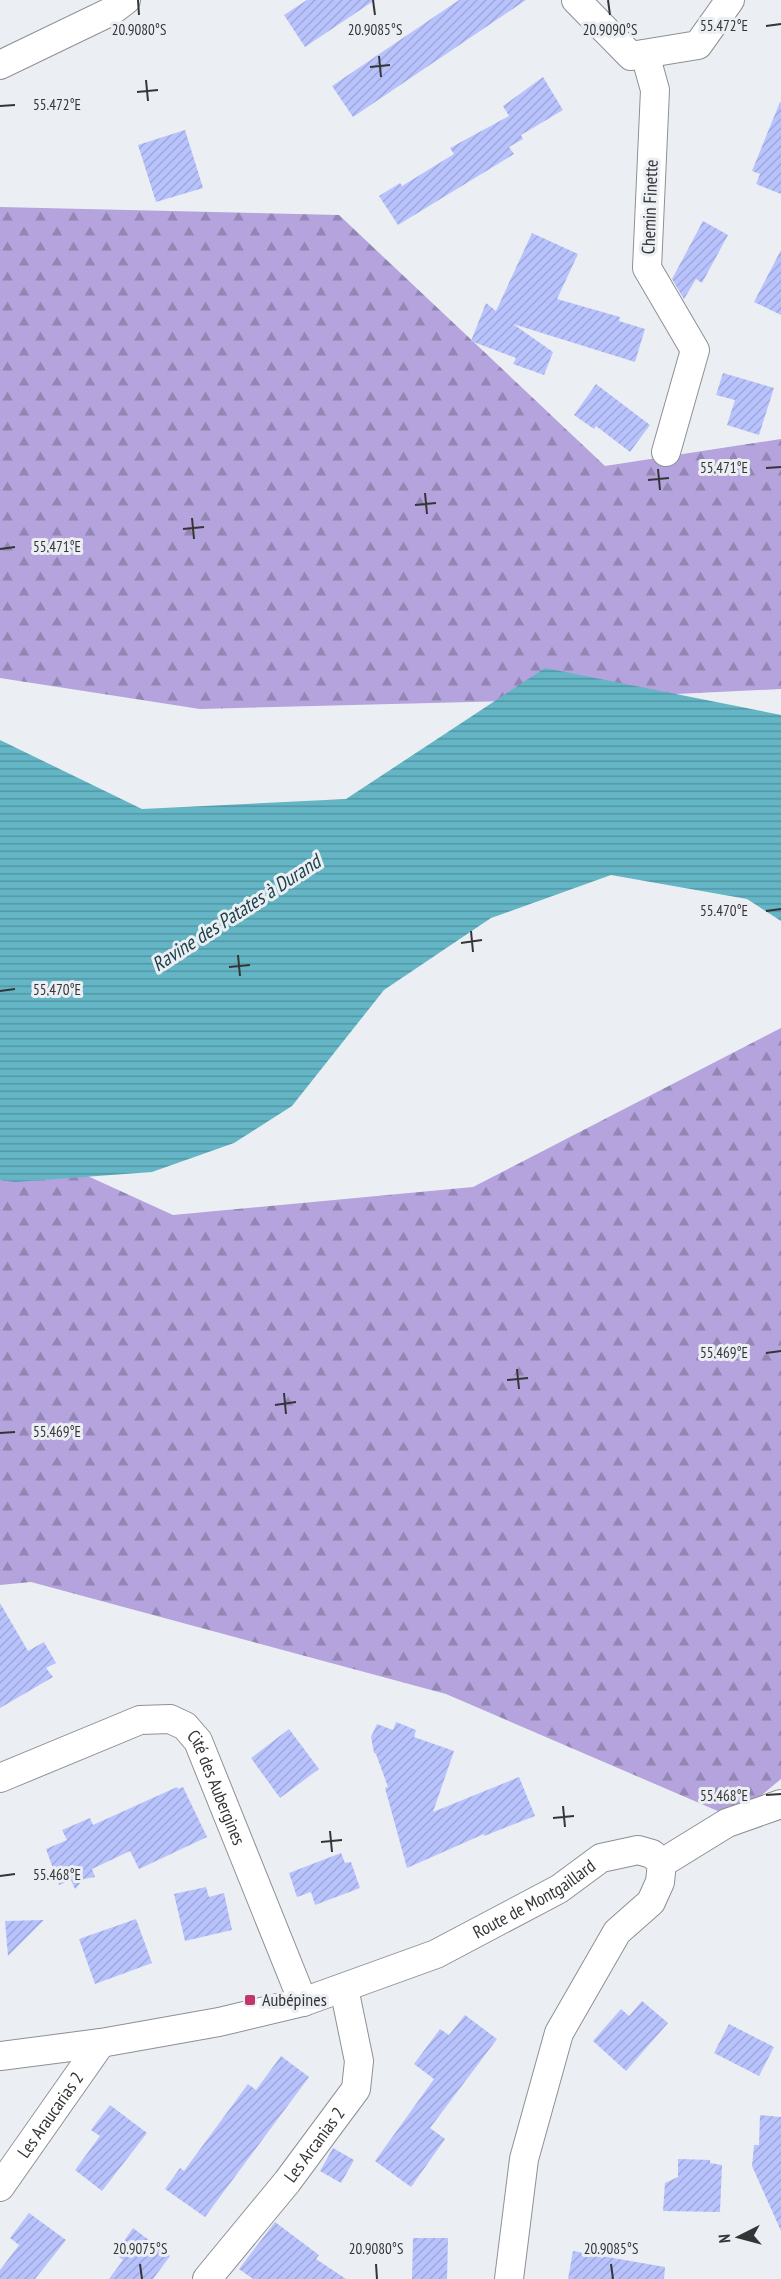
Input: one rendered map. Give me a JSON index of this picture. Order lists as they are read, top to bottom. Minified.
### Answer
{"streets":{"street":["Chemin Finette","Cité des Aubergines","Route de Montgaillard","Les Araucarias 2","Les Arcanias 2"]},"crossings":[["Cité des Aubergines","Route de Montgaillard"],["Route de Montgaillard","Les Araucarias 2"],["Route de Montgaillard","Les Arcanias 2"]],"water":["Ravine des Patates à Durand"],"places":{"transit":["Aubépines"]},"north":"left","coordinates":["55.472°E","20.9080°S","20.9085°S","20.9090°S","55.471°E","55.470°E","55.469°E","55.468°E","20.9075°S"]}
